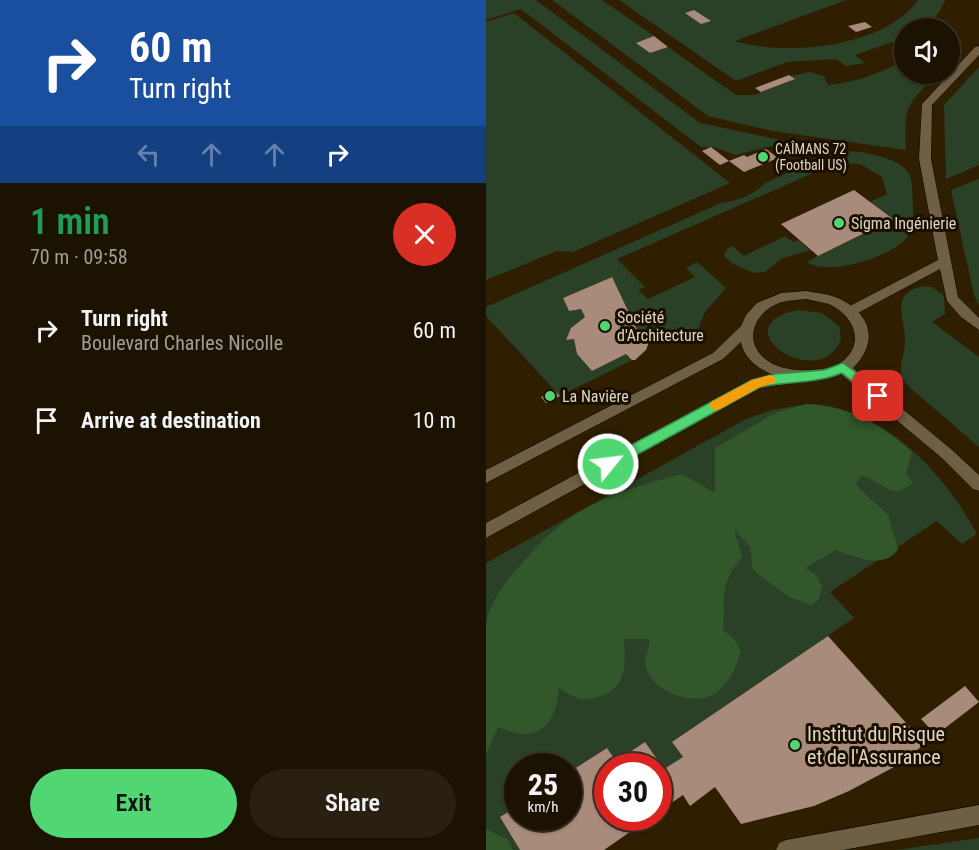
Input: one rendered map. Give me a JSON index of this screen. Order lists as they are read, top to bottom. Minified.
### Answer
{"places":["CAÎMANS 72 (Football US)","Sigma Ingénierie","Société d'Architecture","La Navière","Institut du Risque et de l'Assurance"],"page":{"turn":["60 m","Turn right"],"heading":["1 min","70 m · 09:58"],"list":[{"name":"Turn right","note":"Boulevard Charles Nicolle","value":"60 m"},{"name":"Arrive at destination","value":"10 m"}],"speed":"25 km/h","limit":"30","buttons":["Exit","Share"]}}
